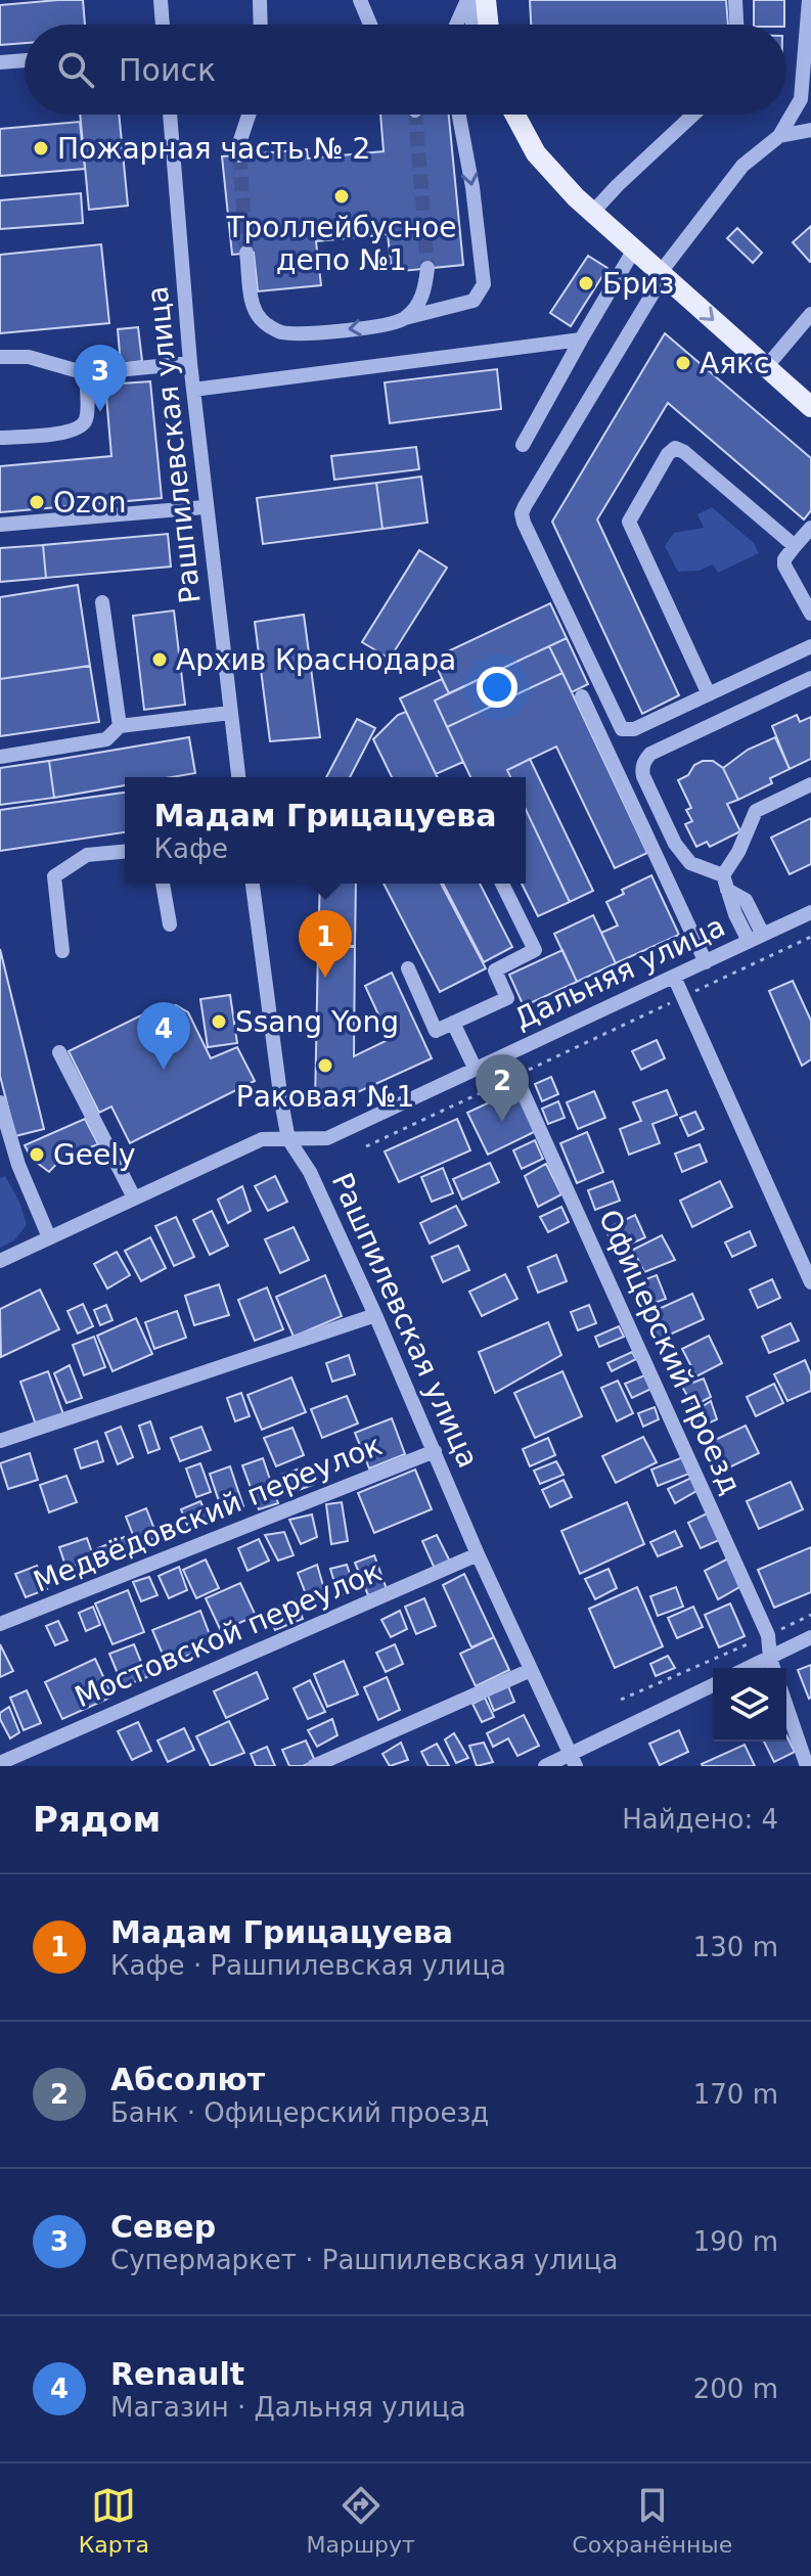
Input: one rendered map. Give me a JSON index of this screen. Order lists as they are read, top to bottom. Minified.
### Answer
{"streets":{"street":["Рашпилевская улица","Дальняя улица","Офицерский проезд","Медвёдовский переулок","Мостовской переулок"]},"crossings":[["Рашпилевская улица","Дальняя улица"],["Рашпилевская улица","Медвёдовский переулок"],["Рашпилевская улица","Мостовской переулок"],["Дальняя улица","Офицерский проезд"]],"places":["Пожарная часть № 2","Троллейбусное депо №1","Бриз","Аякс","Ozon","Архив Краснодара","Ssang Yong","Раковая №1","Geely"],"page":{"search":"Поиск","pins":["3","1","4","2"],"popup":["Мадам Грицацуева","Кафе"],"heading":["Рядом","Найдено: 4"],"list":[{"mark":"1","name":"Мадам Грицацуева","note":"Кафе · Рашпилевская улица","value":"130 m"},{"mark":"2","name":"Абсолют","note":"Банк · Офицерский проезд","value":"170 m"},{"mark":"3","name":"Север","note":"Супермаркет · Рашпилевская улица","value":"190 m"},{"mark":"4","name":"Renault","note":"Магазин · Дальняя улица","value":"200 m"}],"nav":["Карта","Маршрут","Сохранённые"]}}
